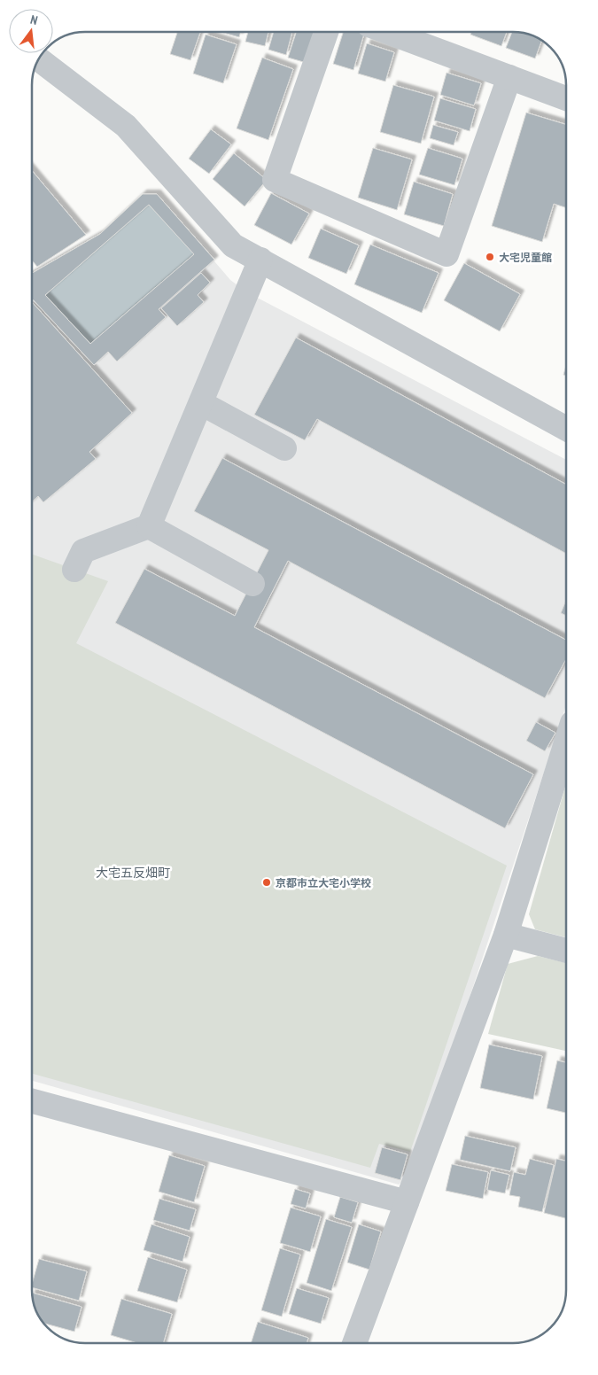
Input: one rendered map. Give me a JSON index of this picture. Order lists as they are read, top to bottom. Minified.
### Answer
{"districts":["大宅五反畑町"],"places":["大宅児童館","京都市立大宅小学校"],"north":"top"}
